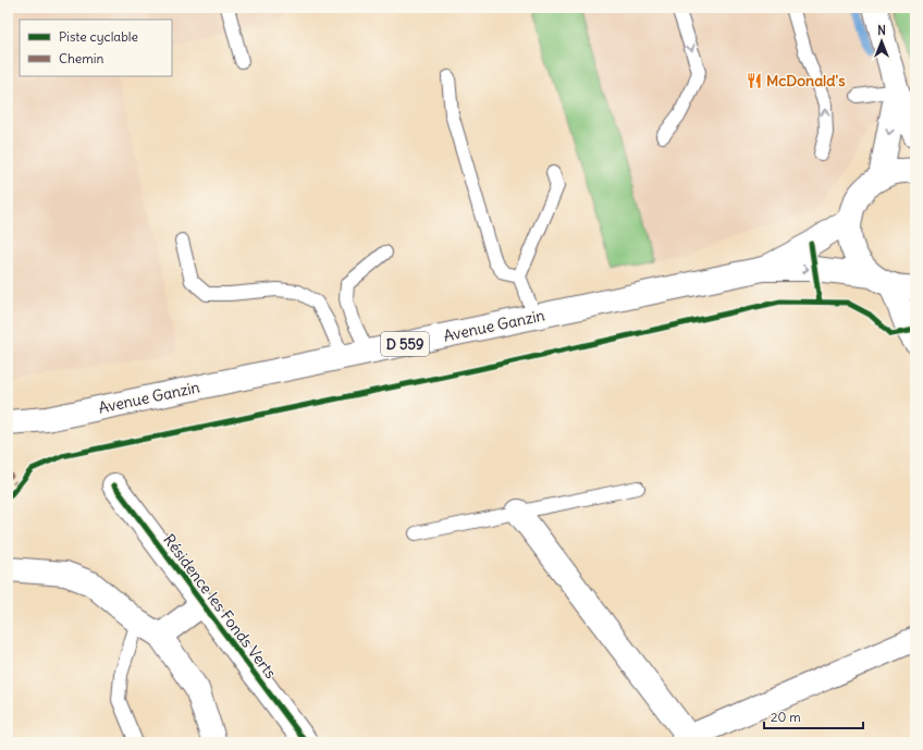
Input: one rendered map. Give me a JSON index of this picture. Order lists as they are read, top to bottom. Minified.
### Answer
{"streets":{"street":["Avenue Ganzin","D 559","Résidence les Fonds Verts"]},"places":{"restaurant":["McDonald's"]},"legend":["Piste cyclable","Chemin"],"scale_bar":"20 m","north":"top"}
